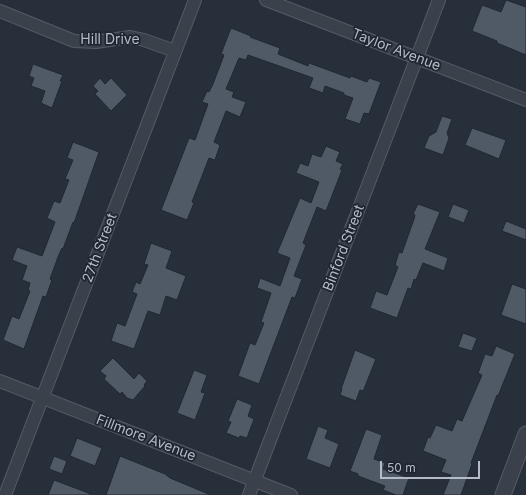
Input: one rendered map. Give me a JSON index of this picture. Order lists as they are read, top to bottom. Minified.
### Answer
{"streets":{"street":["Hill Drive","Taylor Avenue","27th Street","Binford Street","Fillmore Avenue"]},"crossings":[["Hill Drive","27th Street"],["Taylor Avenue","Binford Street"],["27th Street","Fillmore Avenue"],["Binford Street","Fillmore Avenue"]],"scale_bar":"50 m"}
